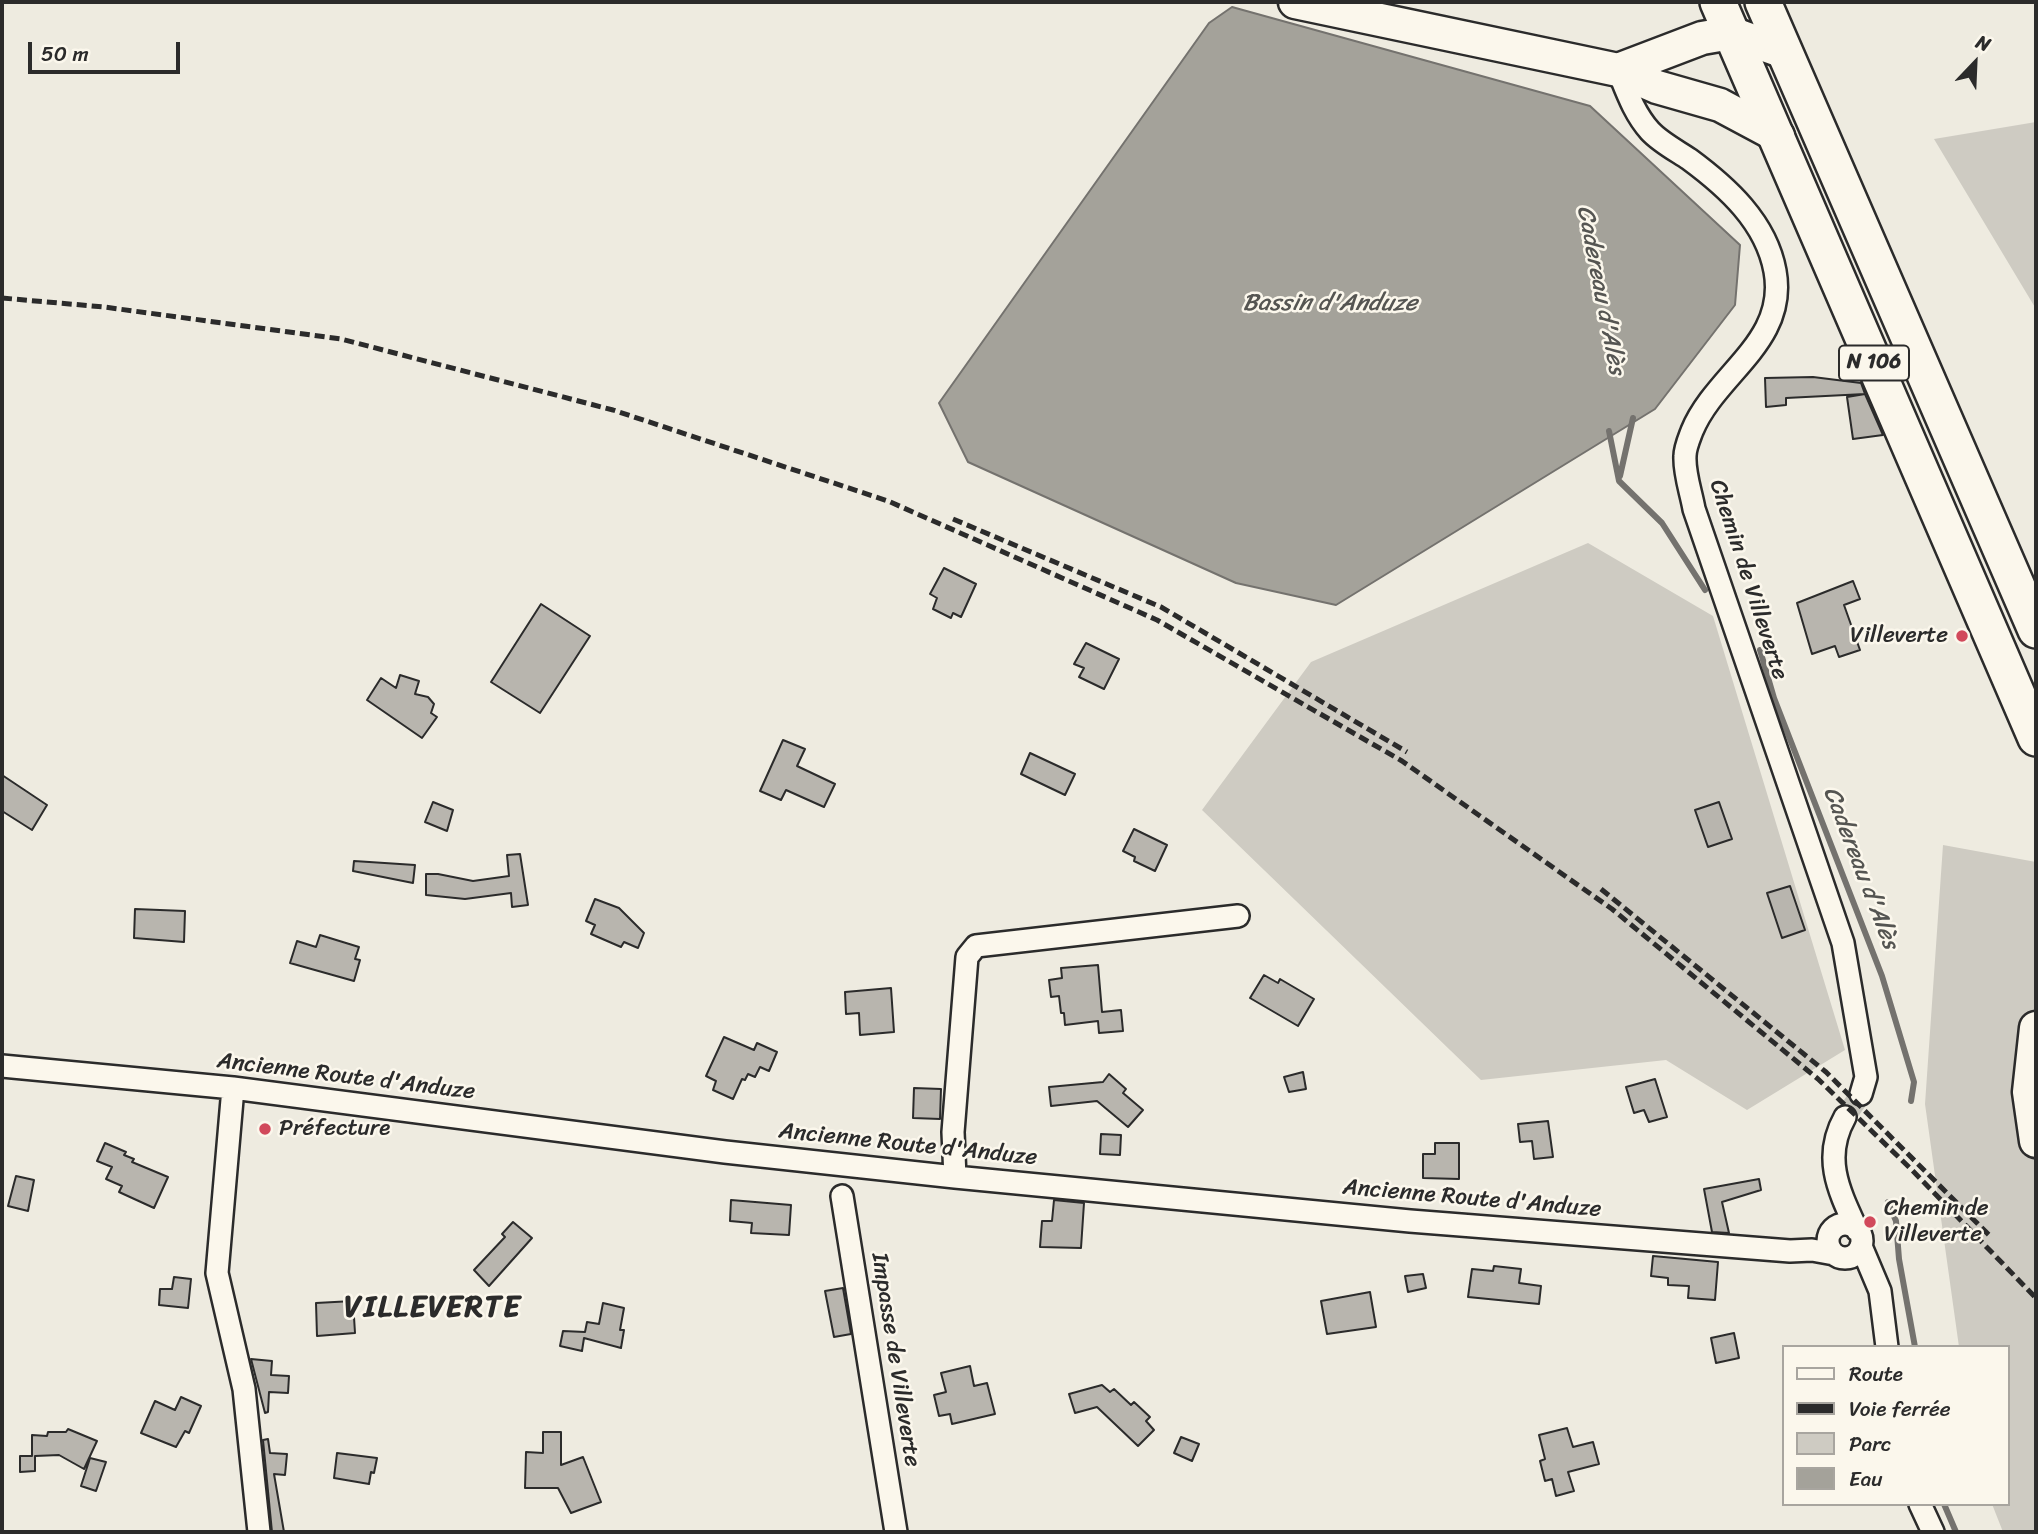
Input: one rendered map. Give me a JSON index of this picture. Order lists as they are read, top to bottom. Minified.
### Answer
{"streets":{"main road":["N 106"],"street":["Chemin de Villeverte","Ancienne Route d'Anduze","Impasse de Villeverte"]},"districts":["VILLEVERTE"],"water":["Cadereau d'Alès","Bassin d'Anduze"],"places":["Villeverte","Préfecture","Chemin de Villeverte"],"legend":["Route","Voie ferrée","Parc","Eau"],"scale_bar":"50 m","north":"top right"}
